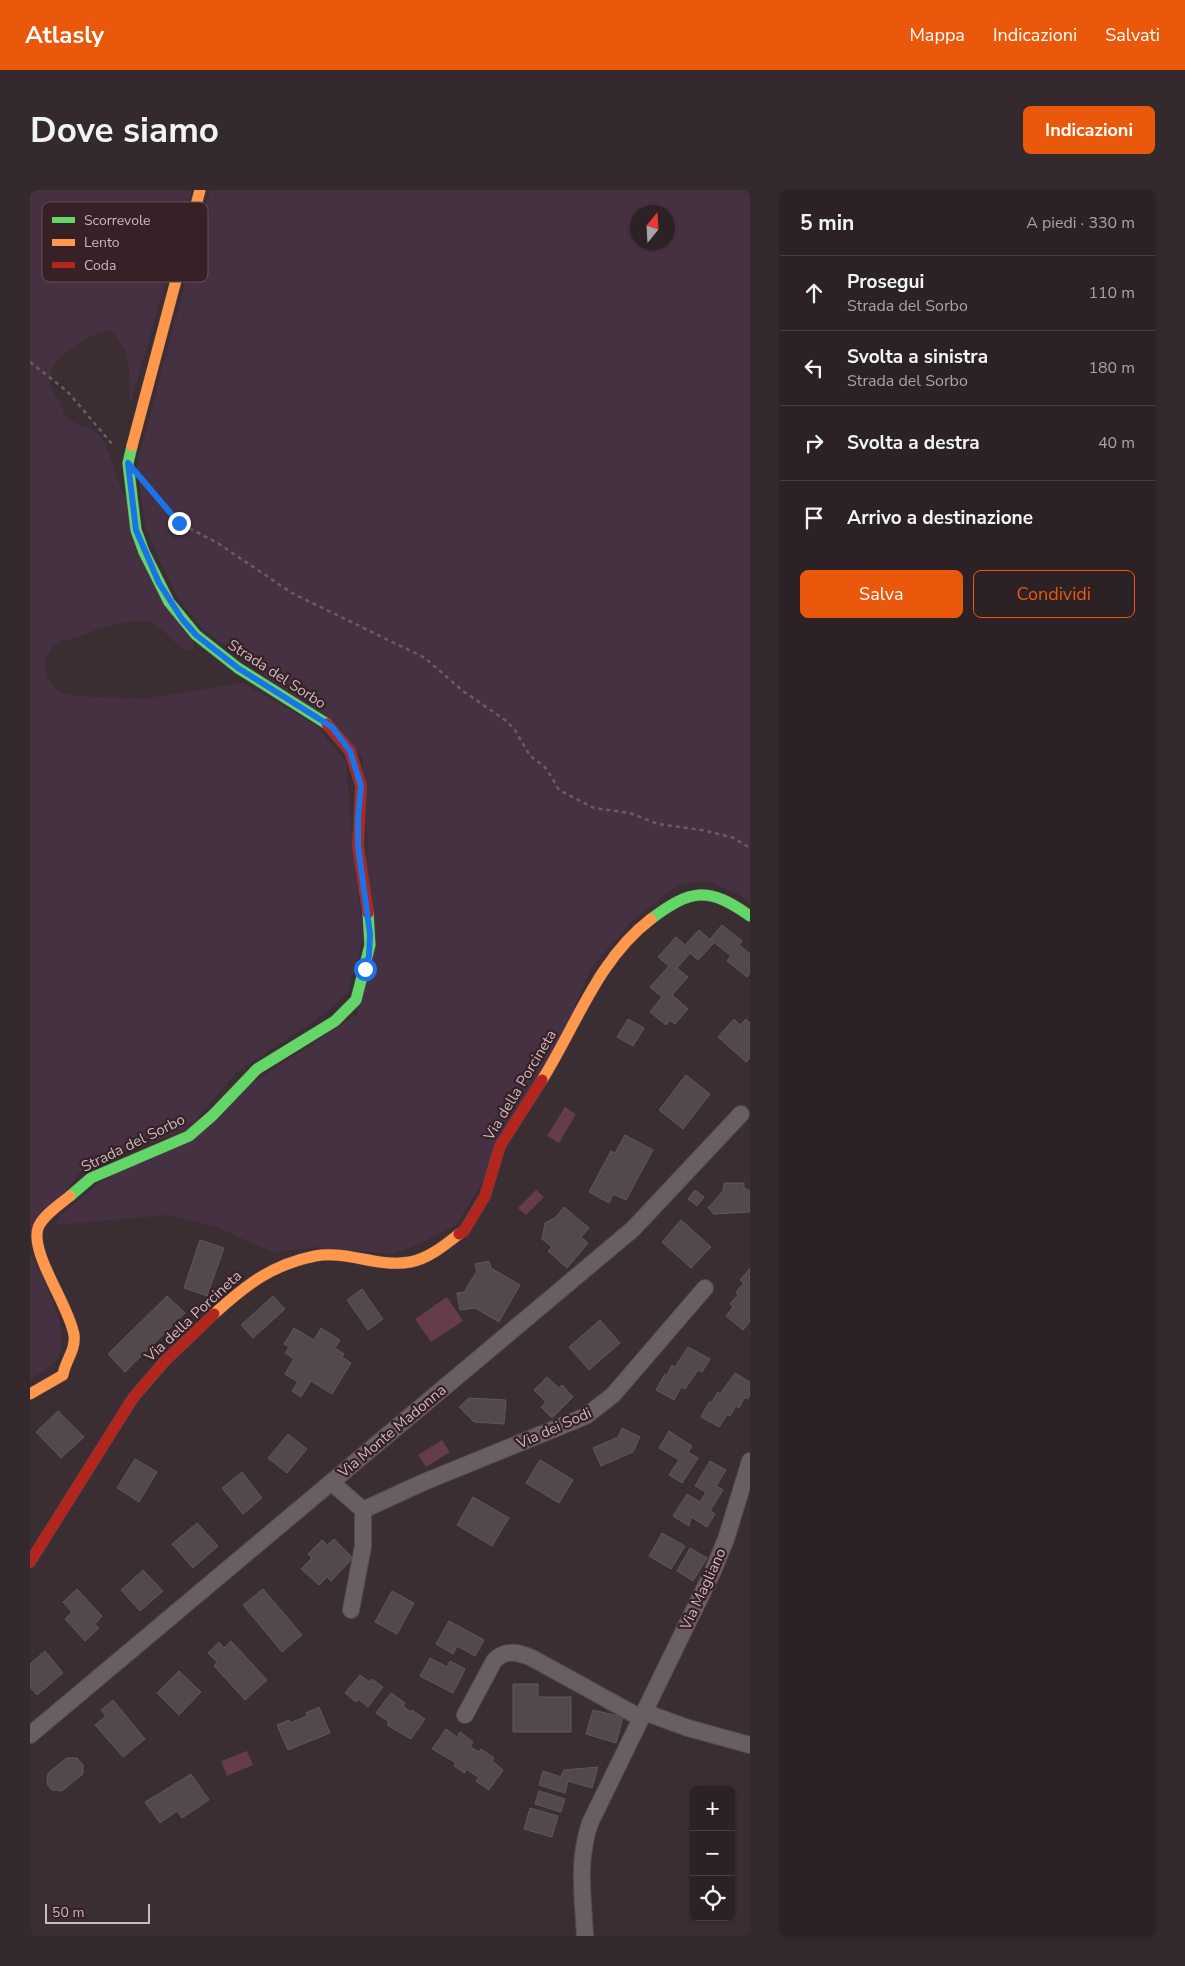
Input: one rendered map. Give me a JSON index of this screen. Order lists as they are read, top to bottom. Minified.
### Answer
{"streets":{"street":["Strada del Sorbo","Via della Porcineta","Via dei Sodi","Via Monte Madonna","Via Magliano"]},"legend":["Scorrevole","Lento","Coda"],"scale_bar":"50 m","north":"top","page":{"header":"Atlasly","nav":["Mappa","Indicazioni","Salvati"],"buttons":["Indicazioni",["Salva","Condividi"]],"title":"Dove siamo","heading":["5 min","A piedi · 330 m"],"list":[["Prosegui","Strada del Sorbo","110 m"],["Svolta a sinistra","Strada del Sorbo","180 m"],["Svolta a destra","40 m"],"Arrivo a destinazione"],"map_buttons":["+","−"],"scale":"50 m"}}
